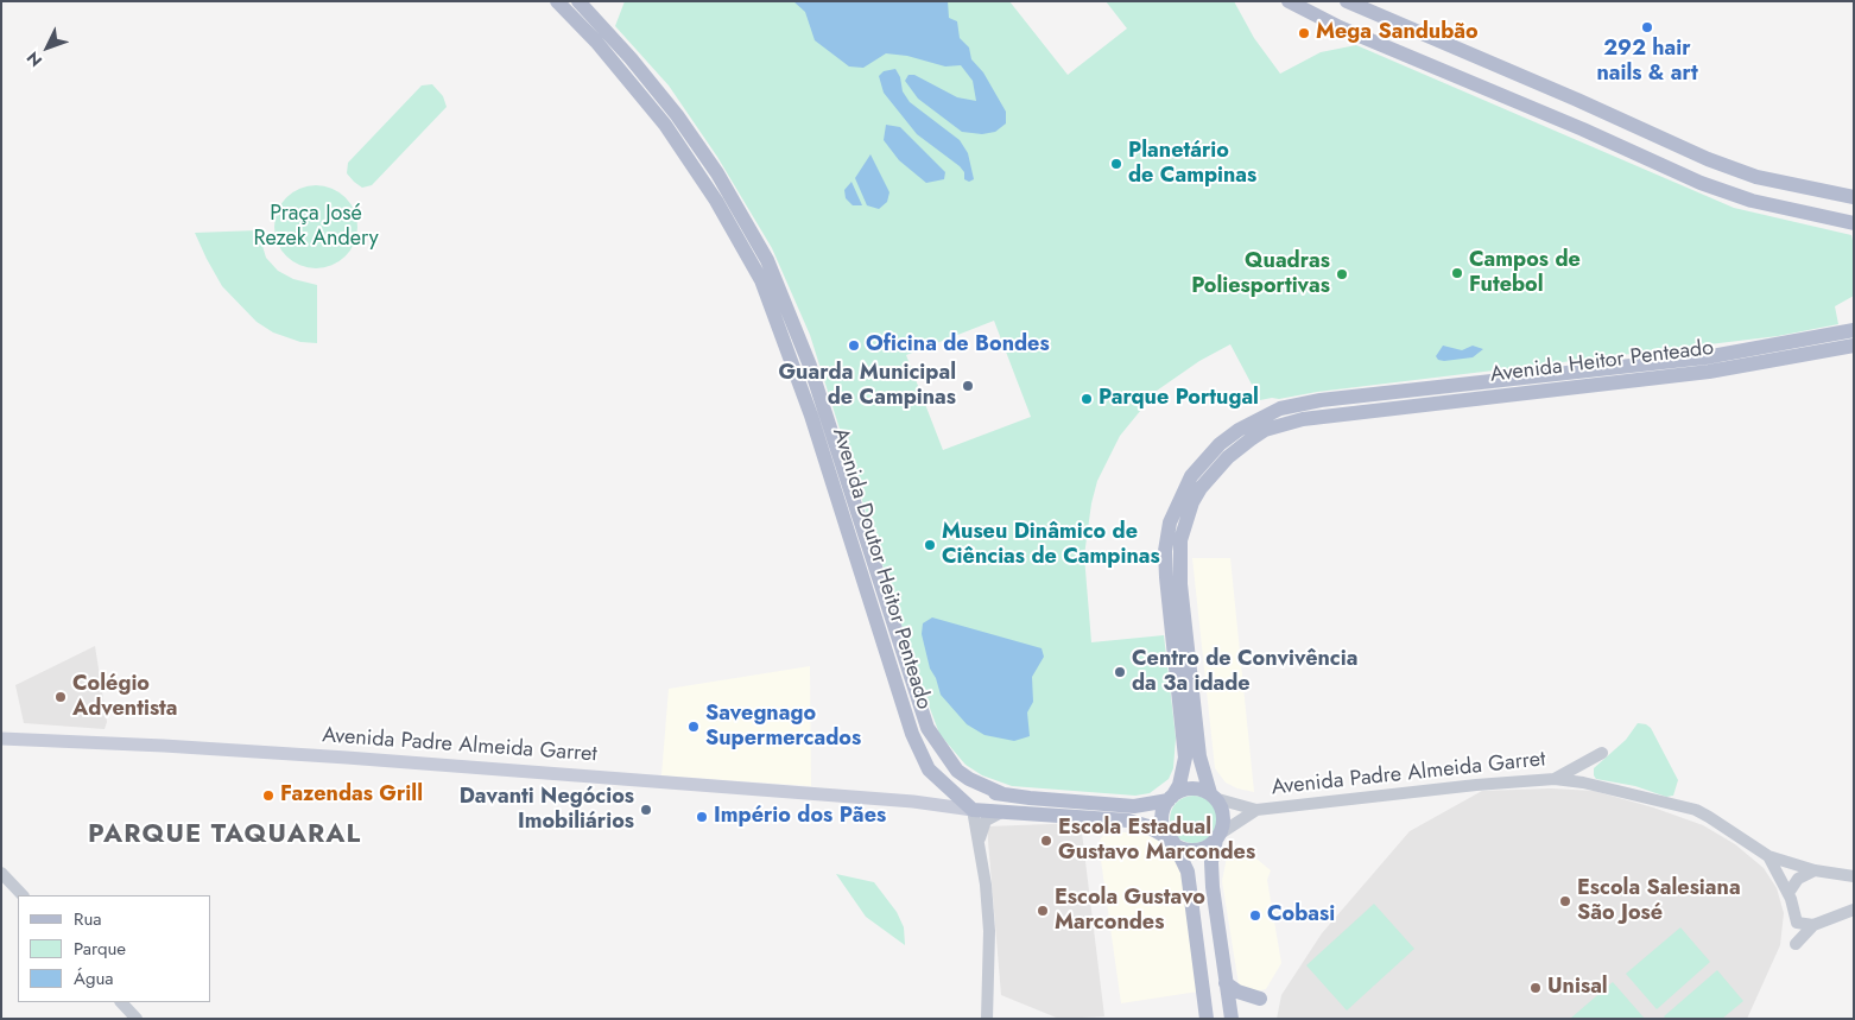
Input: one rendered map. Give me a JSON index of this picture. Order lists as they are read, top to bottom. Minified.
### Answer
{"streets":{"main road":["Avenida Heitor Penteado","Avenida Doutor Heitor Penteado","Avenida Padre Almeida Garret"]},"crossings":[["Avenida Heitor Penteado","Avenida Padre Almeida Garret"]],"districts":["PARQUE TAQUARAL"],"parks":["Praça José Rezek Andery"],"places":["292 hair nails & art","Mega Sandubão","Planetário de Campinas","Campos de Futebol","Quadras Poliesportivas","Oficina de Bondes","Guarda Municipal de Campinas","Parque Portugal","Museu Dinâmico de Ciências de Campinas","Centro de Convivência da 3a idade","Colégio Adventista","Savegnago Supermercados","Fazendas Grill","Davanti Negócios Imobiliários","Império dos Pães","Escola Estadual Gustavo Marcondes","Escola Salesiana São José","Escola Gustavo Marcondes","Cobasi","Unisal"],"legend":["Rua","Parque","Água"],"north":"bottom left"}
